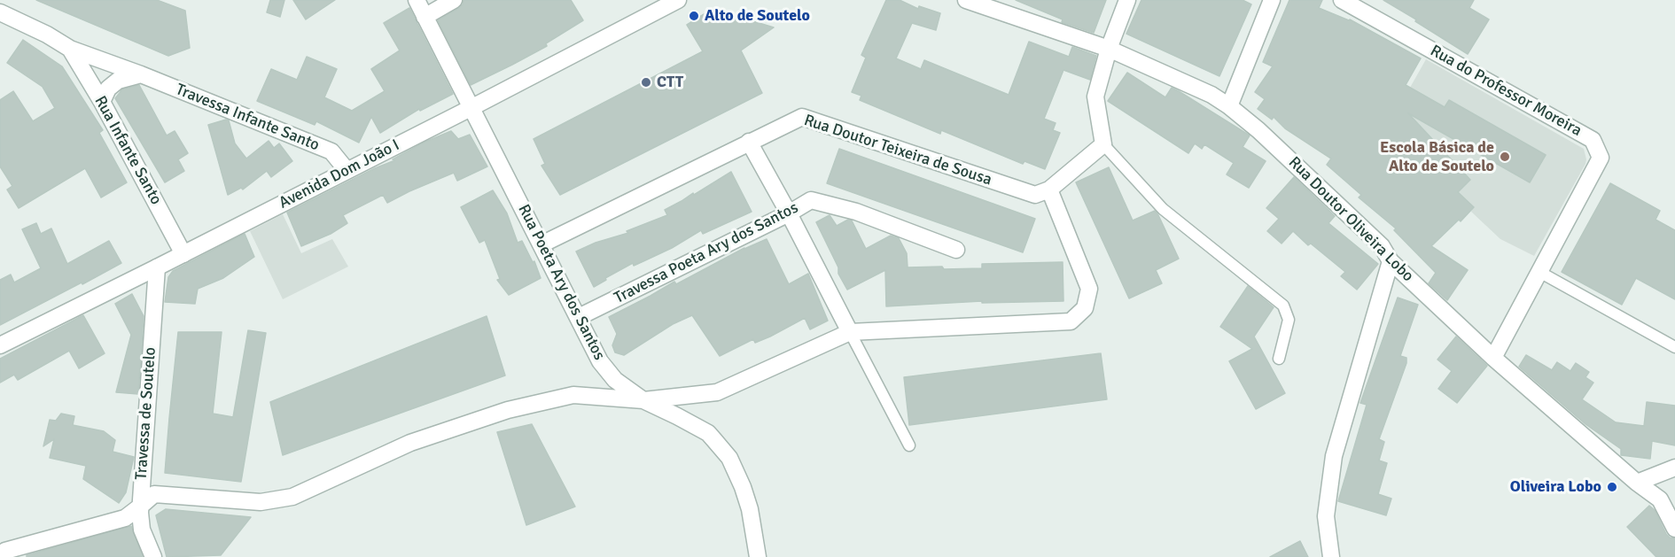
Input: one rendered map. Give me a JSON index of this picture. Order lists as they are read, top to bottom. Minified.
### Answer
{"streets":{"street":["Rua do Professor Moreira","Travessa Infante Santo","Rua Infante Santo","Rua Doutor Teixeira de Sousa","Avenida Dom João I","Rua Doutor Oliveira Lobo","Travessa Poeta Ary dos Santos","Rua Poeta Ary dos Santos","Travessa de Soutelo"]},"crossings":[["Rua do Professor Moreira","Rua Doutor Oliveira Lobo"],["Travessa Infante Santo","Rua Infante Santo"],["Travessa Infante Santo","Avenida Dom João I"],["Rua Infante Santo","Avenida Dom João I"],["Rua Doutor Teixeira de Sousa","Rua Poeta Ary dos Santos"],["Avenida Dom João I","Rua Poeta Ary dos Santos"],["Avenida Dom João I","Travessa de Soutelo"],["Travessa Poeta Ary dos Santos","Rua Poeta Ary dos Santos"]],"places":["Alto de Soutelo","CTT","Escola Básica de Alto de Soutelo","Oliveira Lobo"]}
